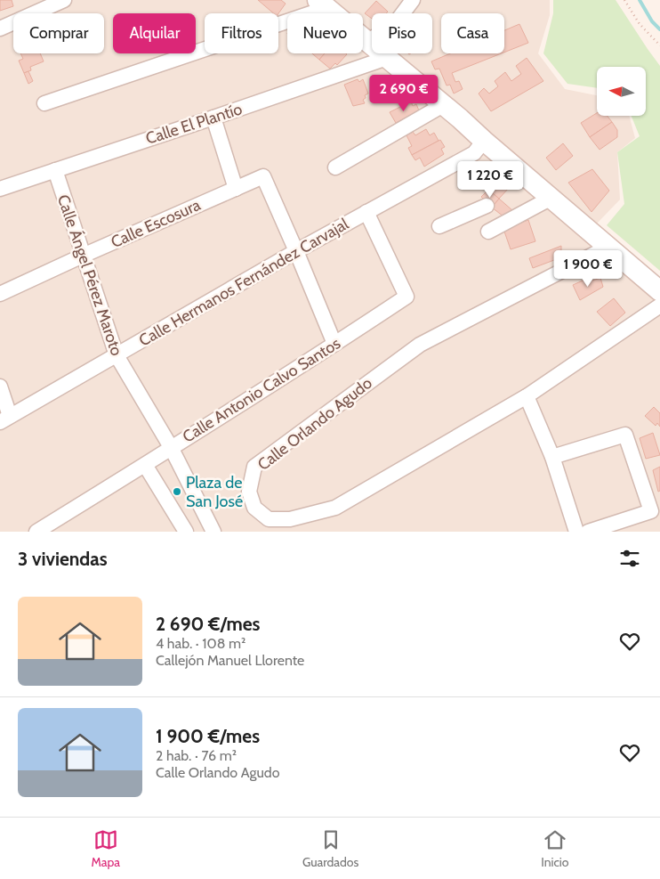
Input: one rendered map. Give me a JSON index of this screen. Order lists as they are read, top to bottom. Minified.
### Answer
{"streets":{"street":["Calle El Plantío","Calle Escosura","Calle Ángel Pérez Maroto","Calle Hermanos Fernández Carvajal","Calle Antonio Calvo Santos","Calle Orlando Agudo"]},"crossings":[["Calle El Plantío","Calle Ángel Pérez Maroto"],["Calle Escosura","Calle Ángel Pérez Maroto"],["Calle Escosura","Calle Hermanos Fernández Carvajal"],["Calle Ángel Pérez Maroto","Calle Hermanos Fernández Carvajal"],["Calle Ángel Pérez Maroto","Calle Antonio Calvo Santos"],["Calle Hermanos Fernández Carvajal","Calle Antonio Calvo Santos"]],"places":["Plaza de San José"],"north":"left","page":{"chip":["Comprar","Alquilar","Filtros","Nuevo","Piso","Casa"],"price":["2 690 €","1 220 €","1 900 €"],"heading":"3 viviendas","list":[{"name":"2 690 €/mes","note":"4 hab. · 108 m² · Callejón Manuel Llorente"},{"name":"1 900 €/mes","note":"2 hab. · 76 m² · Calle Orlando Agudo"}],"tabs":["Mapa","Guardados","Inicio"]}}
